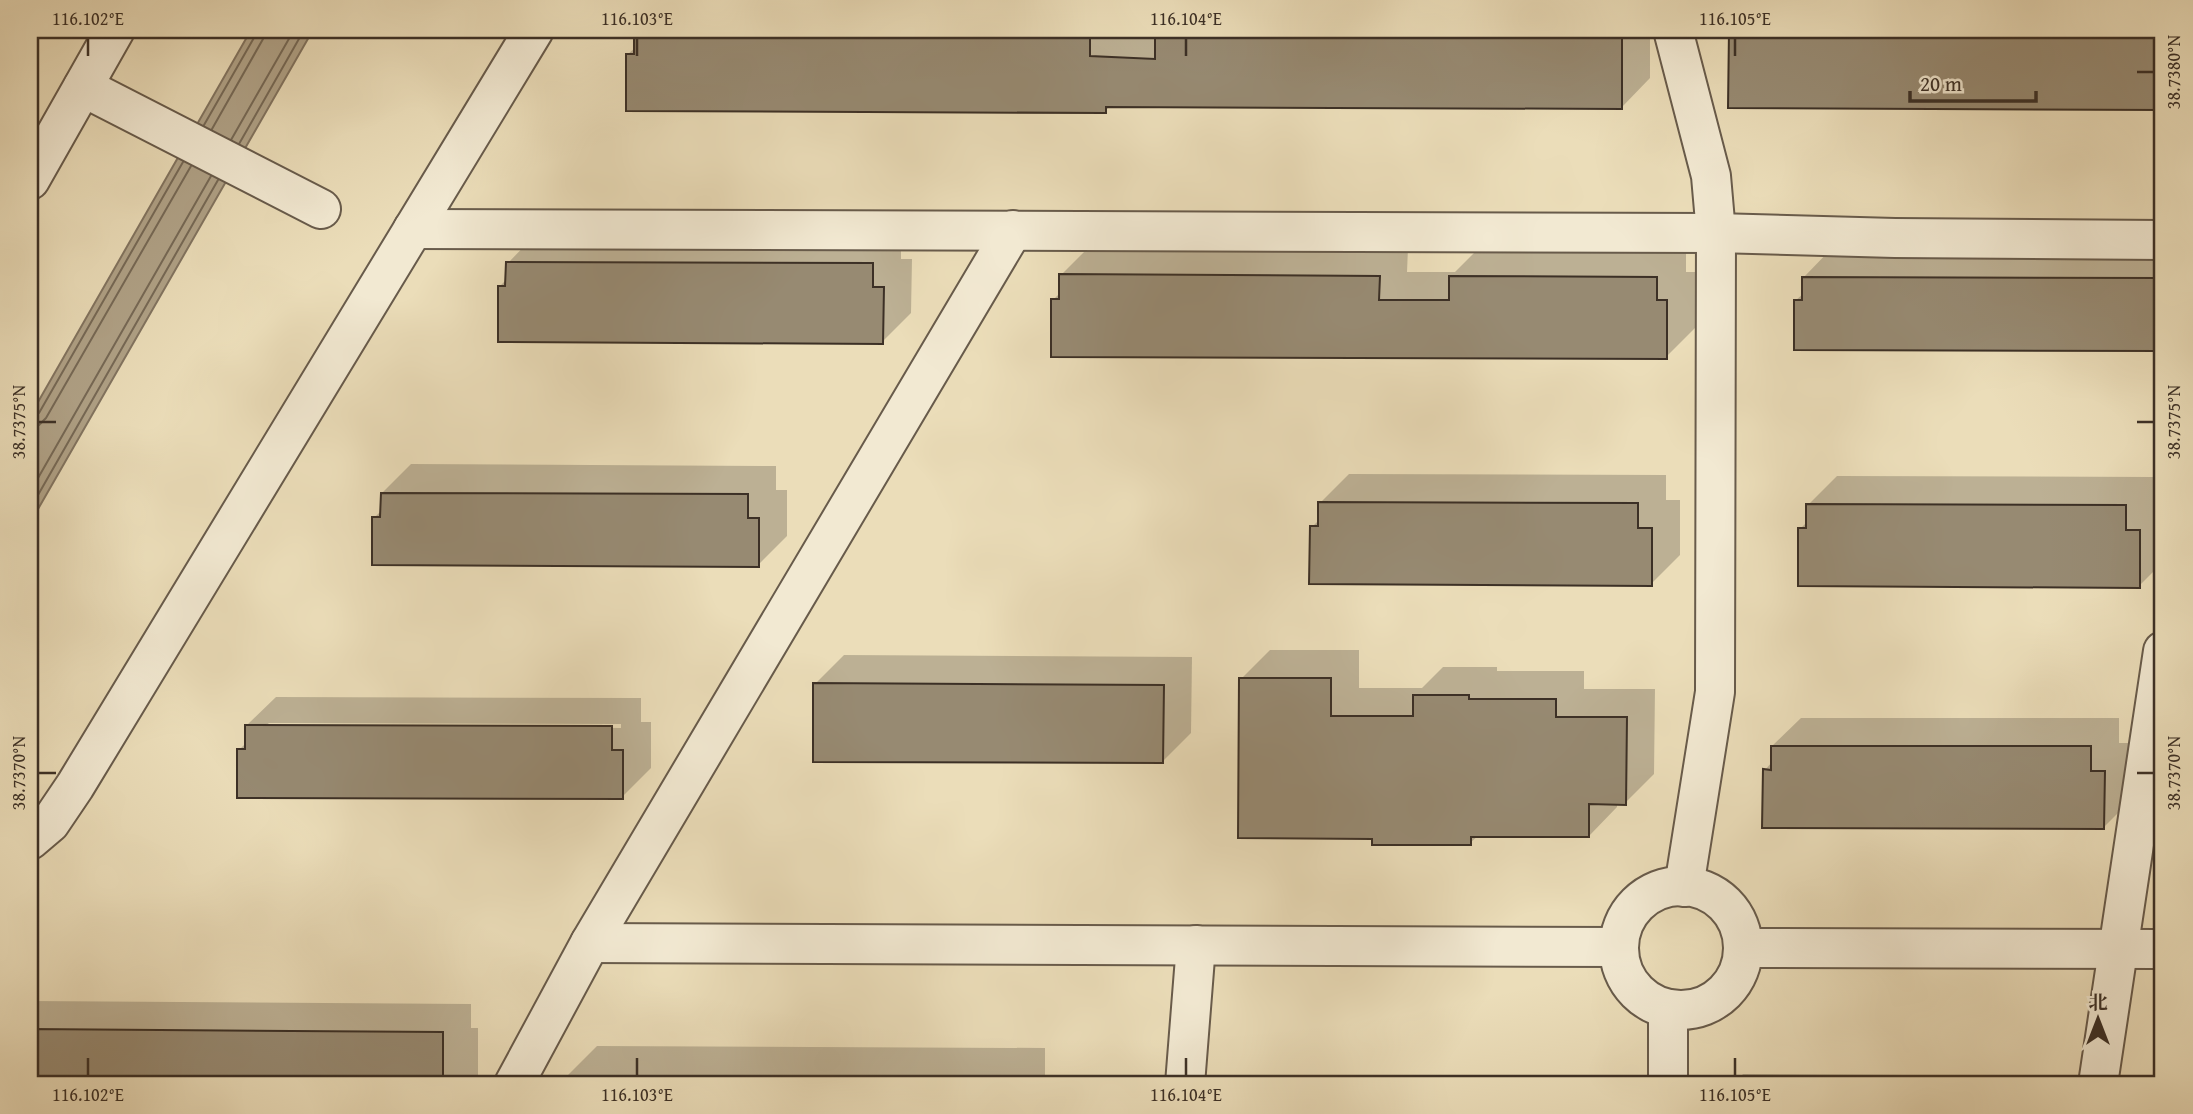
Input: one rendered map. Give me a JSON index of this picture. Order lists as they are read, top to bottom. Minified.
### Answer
{"scale_bar":"20 m","north":"top","coordinates":["116.102°E","116.103°E","116.104°E","116.105°E","38.7380°N","38.7375°N","38.7370°N"]}
